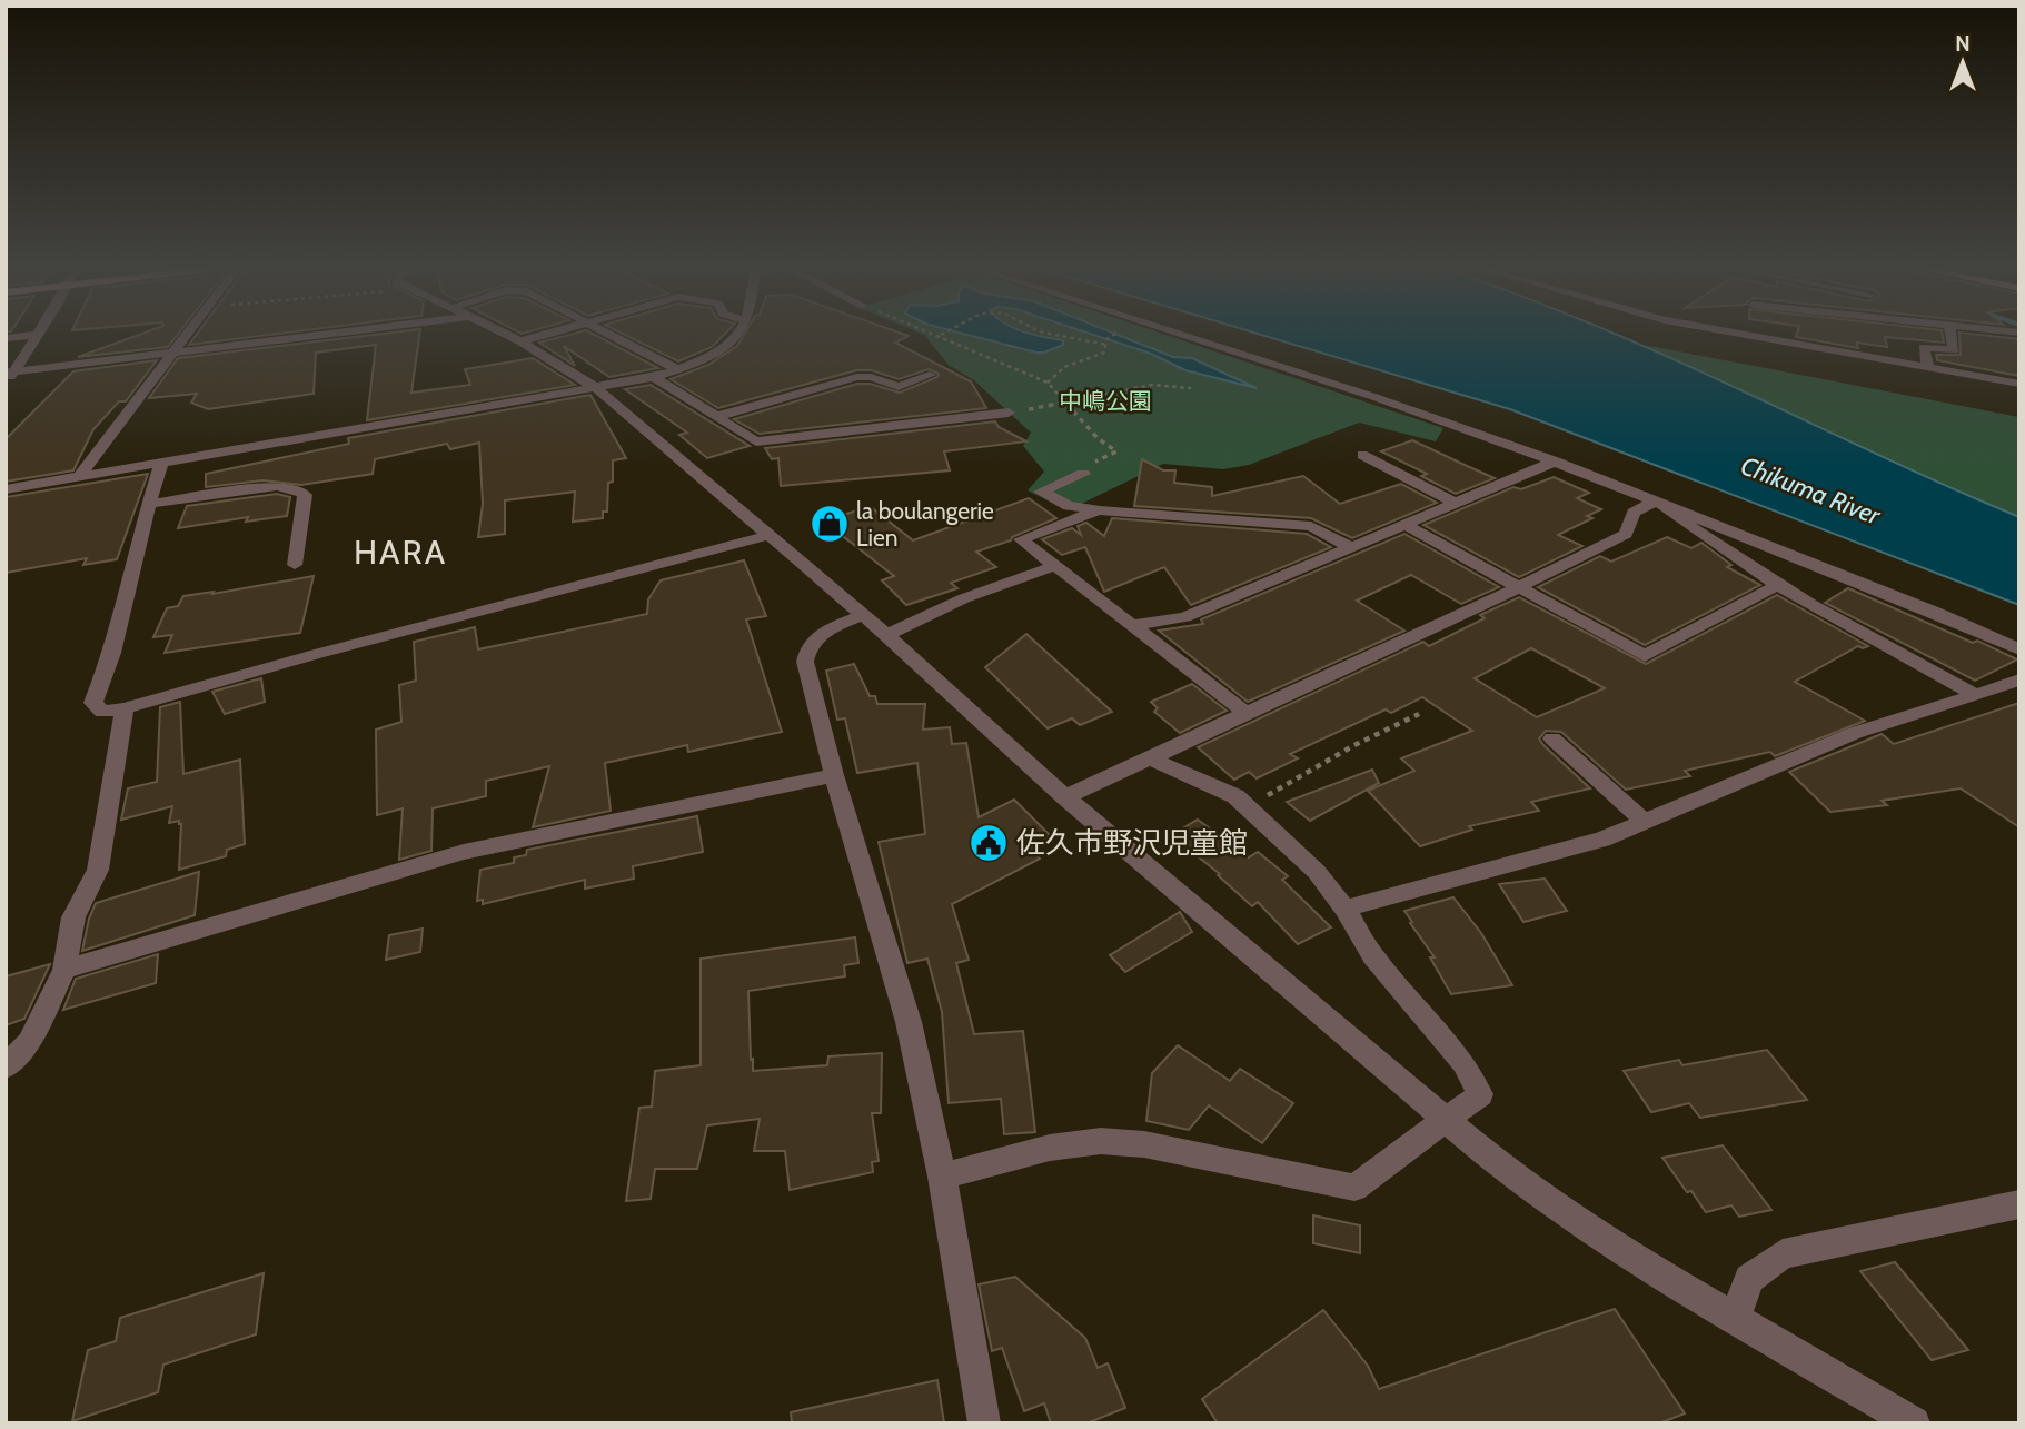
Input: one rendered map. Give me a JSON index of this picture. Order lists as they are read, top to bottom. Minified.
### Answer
{"districts":["HARA"],"water":["Chikuma River"],"parks":["中嶋公園"],"places":{"shop":["la boulangerie Lien"],"public building":["佐久市野沢児童館"]},"north":"top"}
